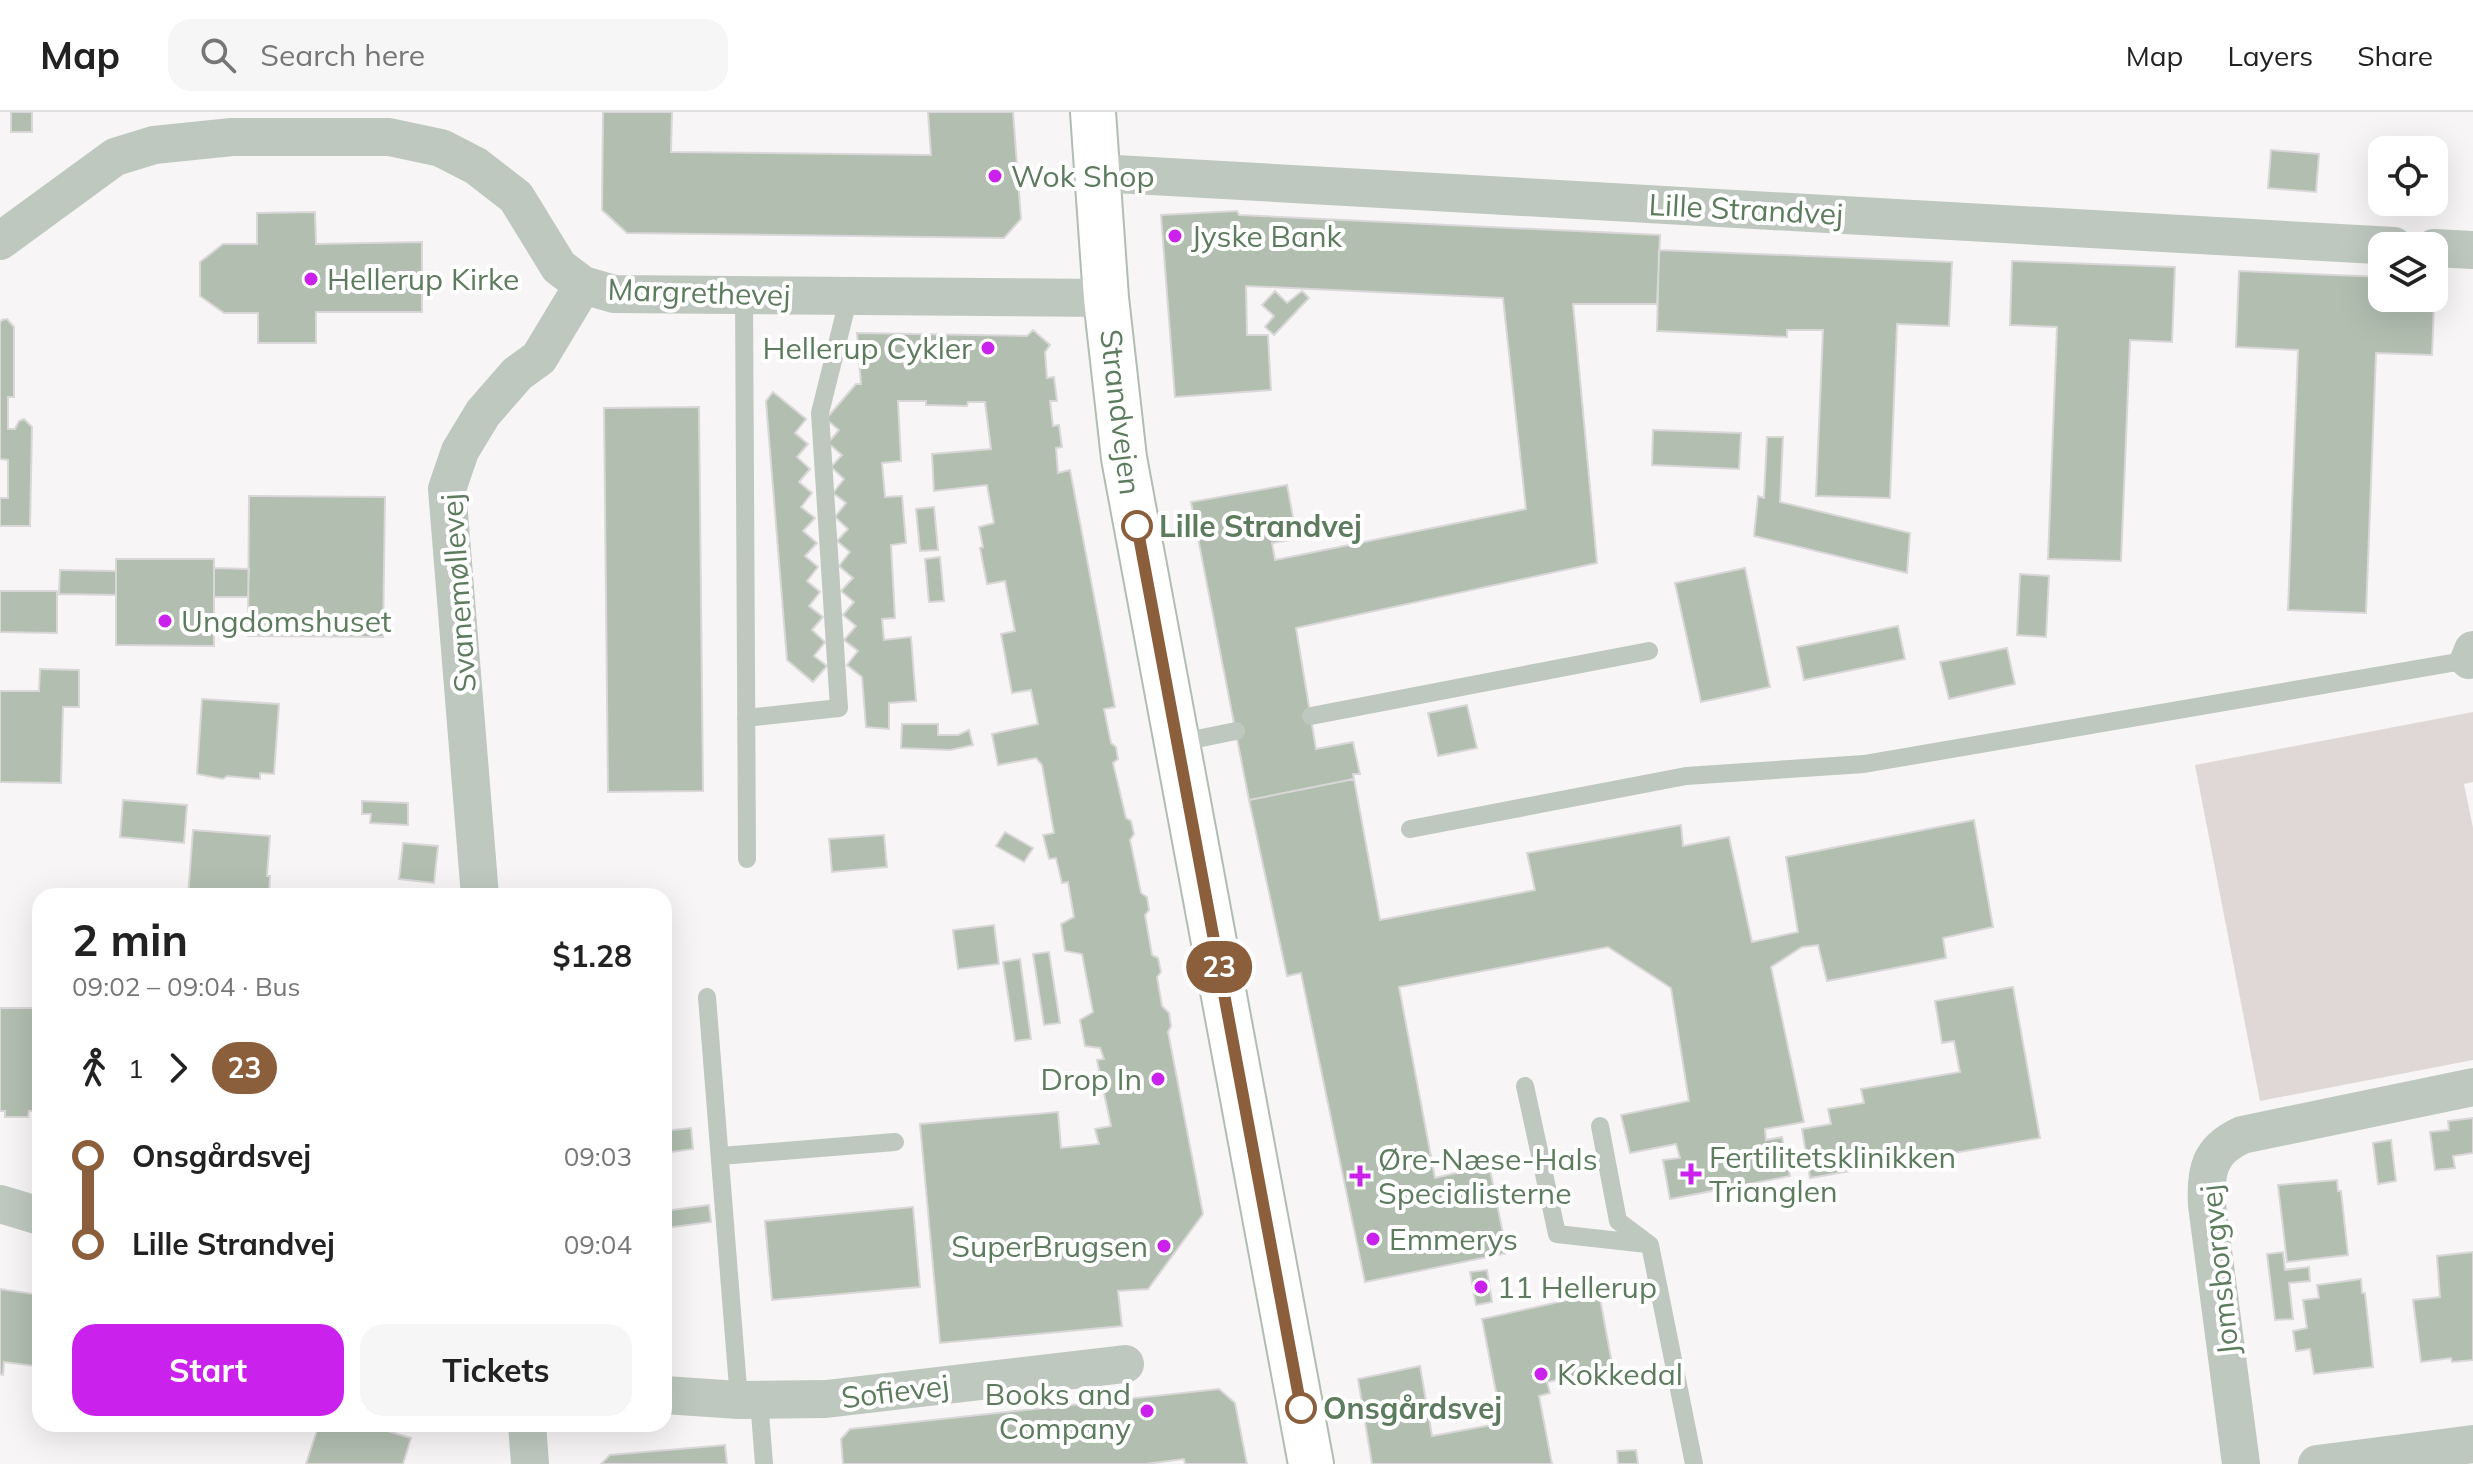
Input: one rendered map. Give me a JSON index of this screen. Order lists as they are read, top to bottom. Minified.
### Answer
{"streets":{"main road":["Strandvejen"],"street":["Lille Strandvej","Margrethevej","Svanemøllevej","Jomsborgvej","Sofievej"]},"crossings":[["Lille Strandvej","Strandvejen"],["Margrethevej","Strandvejen"],["Margrethevej","Svanemøllevej"]],"places":{"other":["Wok Shop","Jyske Bank","Hellerup Kirke","Hellerup Cykler","Lille Strandvej","Ungdomshuset","Drop In","Emmerys","SuperBrugsen","11 Hellerup","Kokkedal","Onsgårdsvej","Books and Company"],"health":["Fertilitetsklinikken Trianglen","Øre-Næse-Hals Specialisterne"]},"lines":["bus line 23"],"page":{"header":"Map","search":"Search here","nav":["Map","Layers","Share"],"on_map":"23","heading":["2 min","09:02 – 09:04 · Bus","$1.28"],"legs":["1","23"],"list":[{"name":"Onsgårdsvej","value":"09:03"},{"name":"Lille Strandvej","value":"09:04"}],"buttons":["Start","Tickets"]}}
